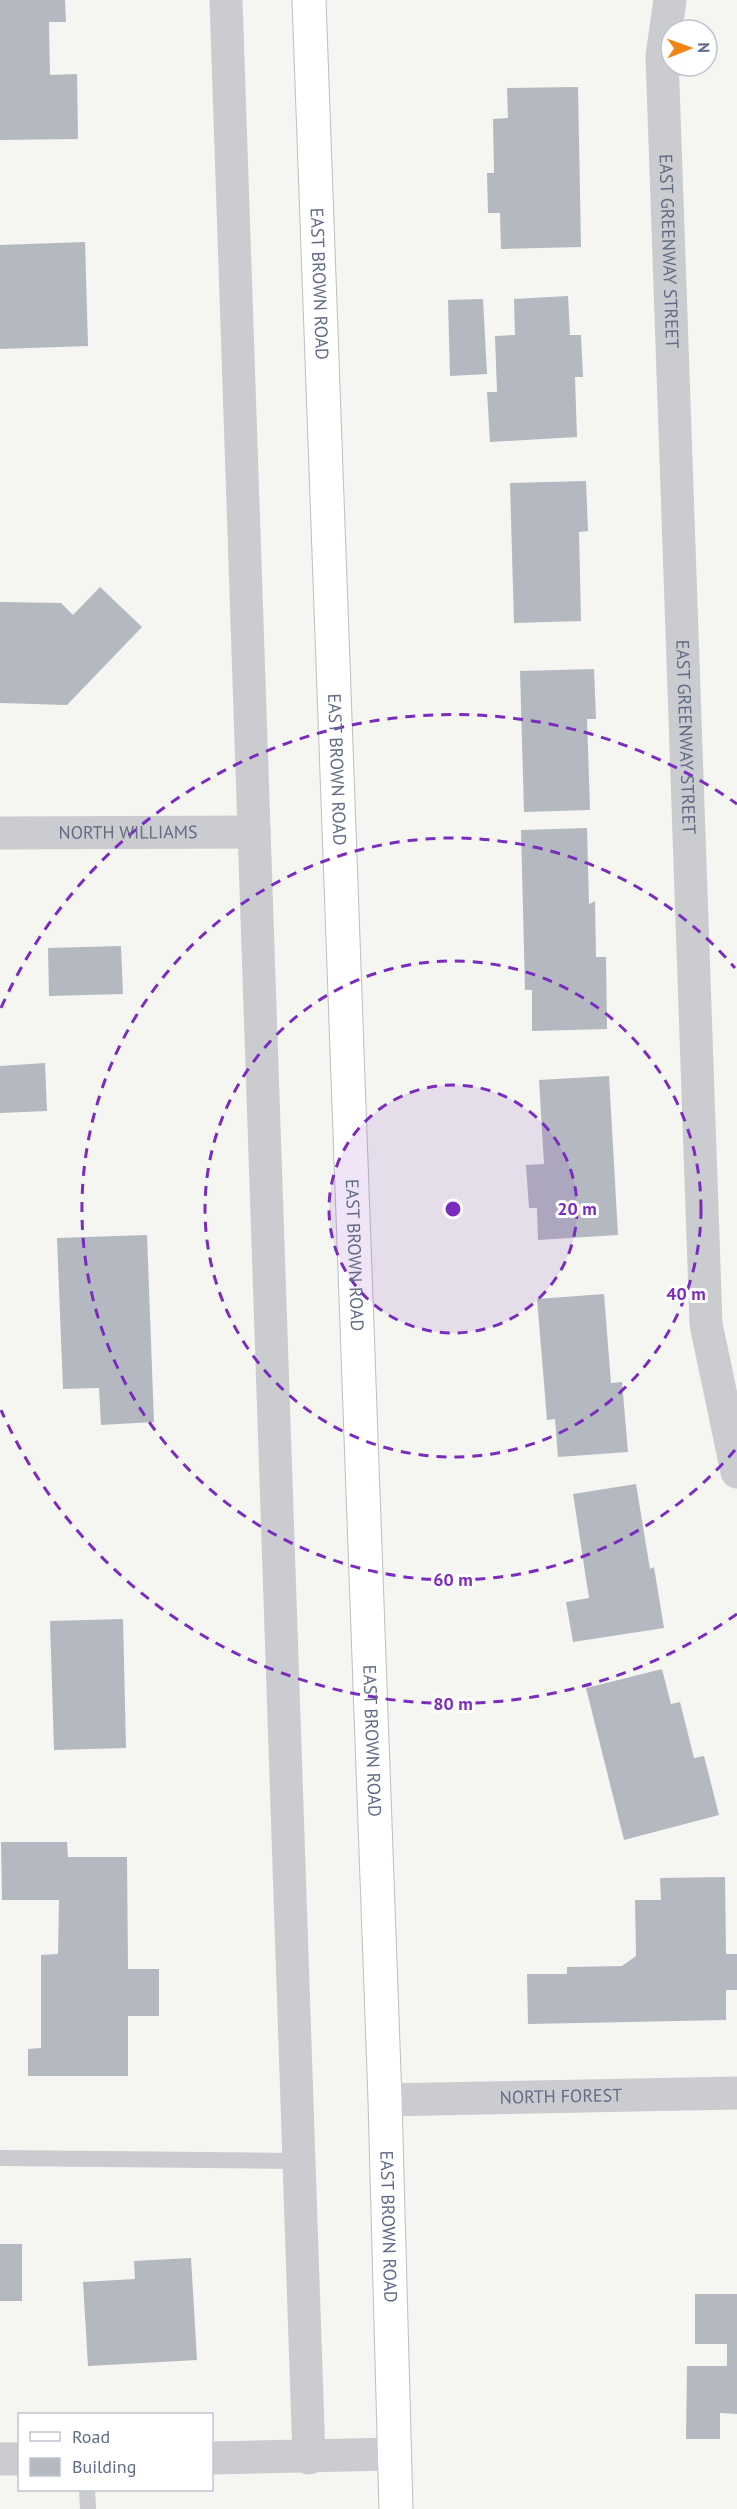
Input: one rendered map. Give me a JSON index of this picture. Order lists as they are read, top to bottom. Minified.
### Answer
{"streets":{"main road":["EAST BROWN ROAD"],"street":["EAST GREENWAY STREET","NORTH WILLIAMS","NORTH FOREST"]},"crossings":[["EAST BROWN ROAD","NORTH FOREST"]],"legend":["Road","Building"],"north":"right","rings":["20 m","40 m","60 m","80 m"]}
